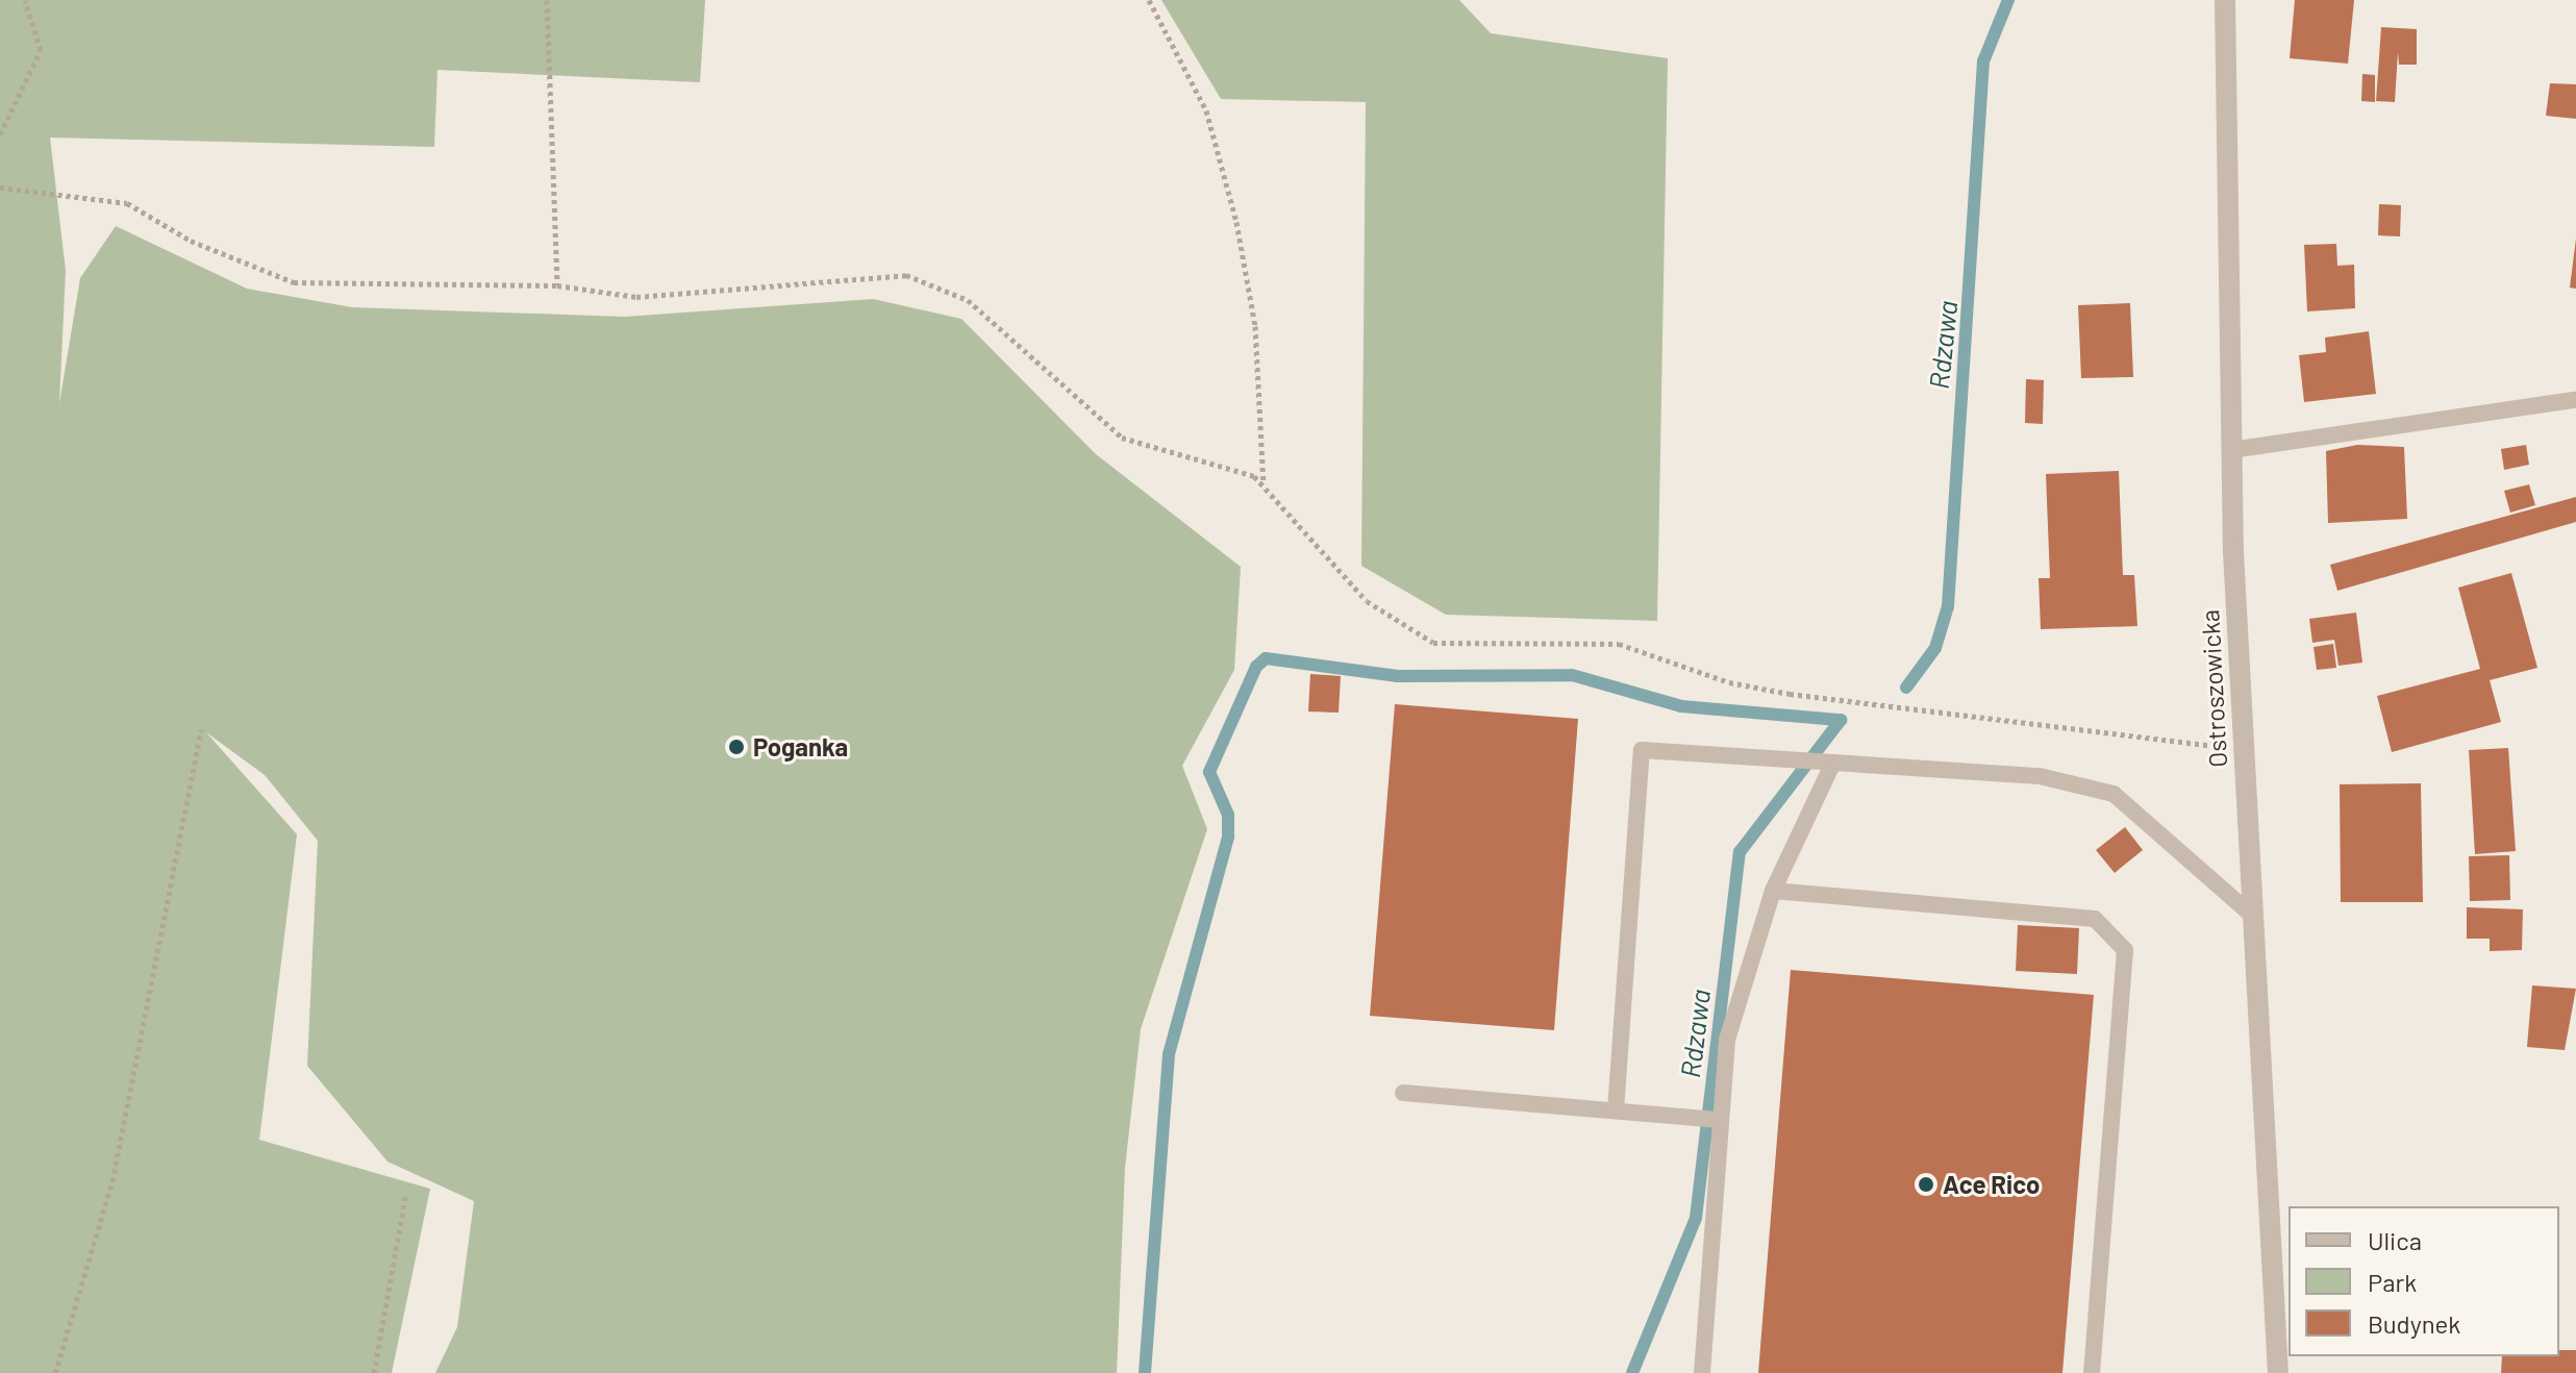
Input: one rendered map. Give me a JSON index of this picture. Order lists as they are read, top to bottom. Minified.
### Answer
{"streets":{"street":["Ostroszowicka"]},"water":["Rdzawa"],"places":["Poganka","Ace Rico"],"legend":["Ulica","Park","Budynek"]}
